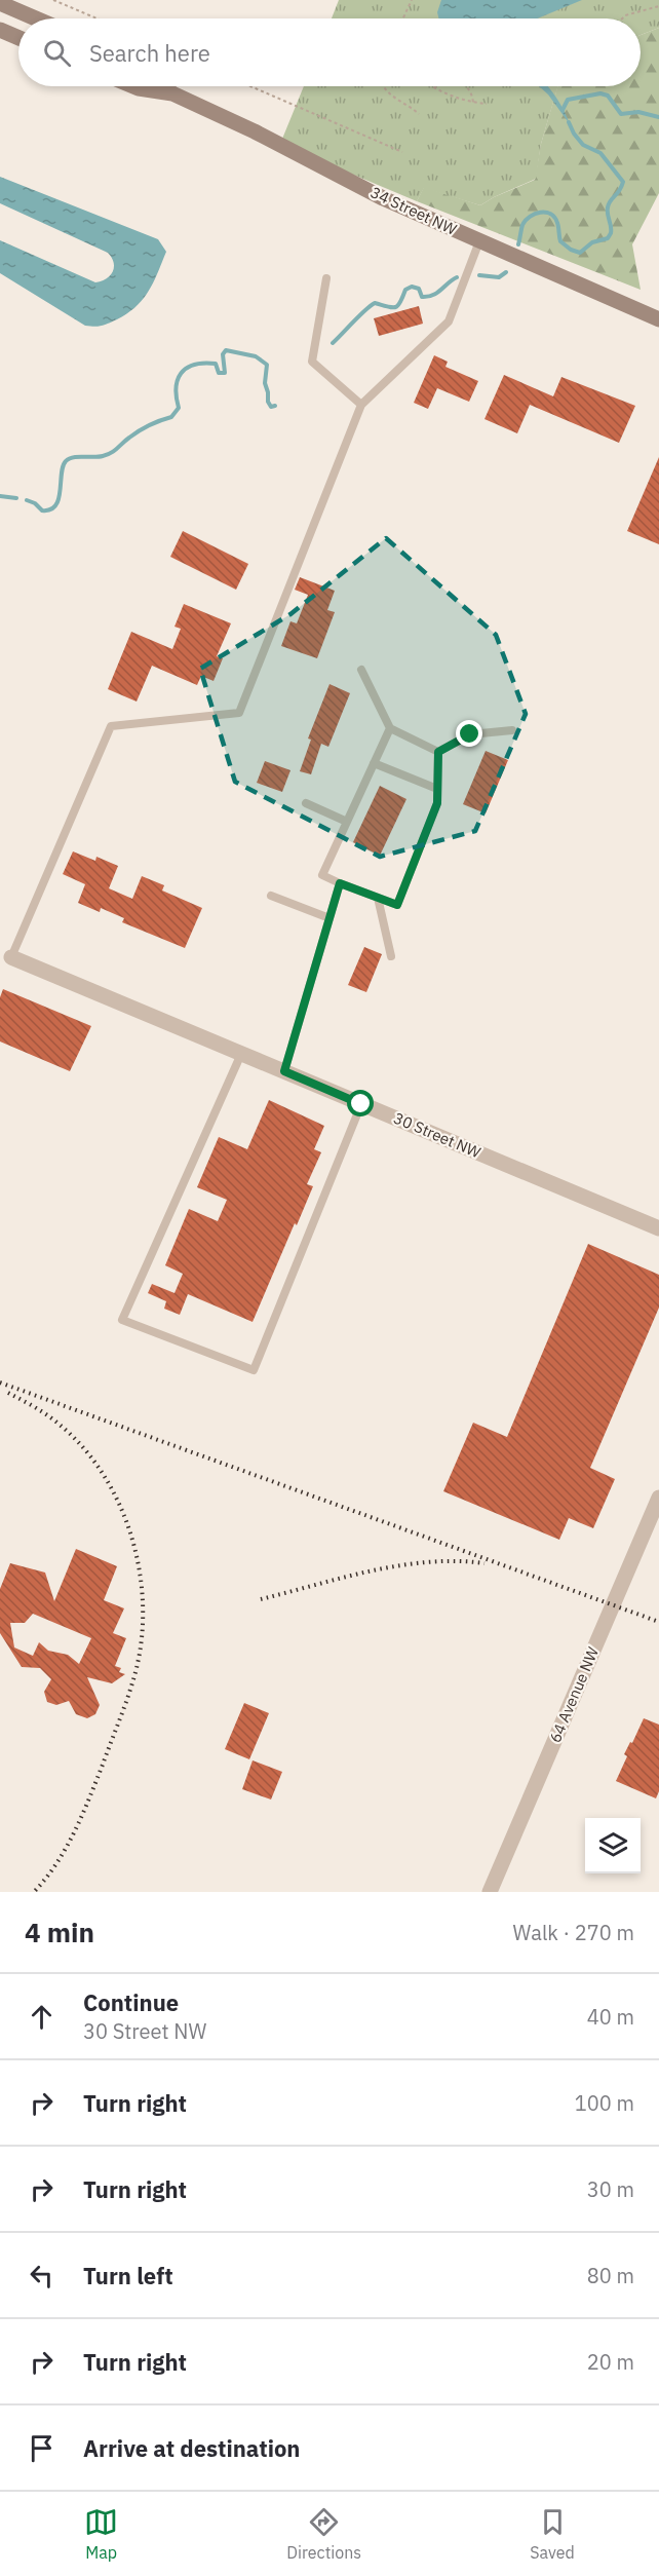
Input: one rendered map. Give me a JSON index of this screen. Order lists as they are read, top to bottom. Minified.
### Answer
{"streets":{"main road":["34 Street NW"],"street":["30 Street NW","64 Avenue NW"]},"page":{"search":"Search here","heading":["4 min","Walk · 270 m"],"list":[["Continue","30 Street NW","40 m"],["Turn right","100 m"],["Turn right","30 m"],["Turn left","80 m"],["Turn right","20 m"],"Arrive at destination"],"nav":["Map","Directions","Saved"]}}
